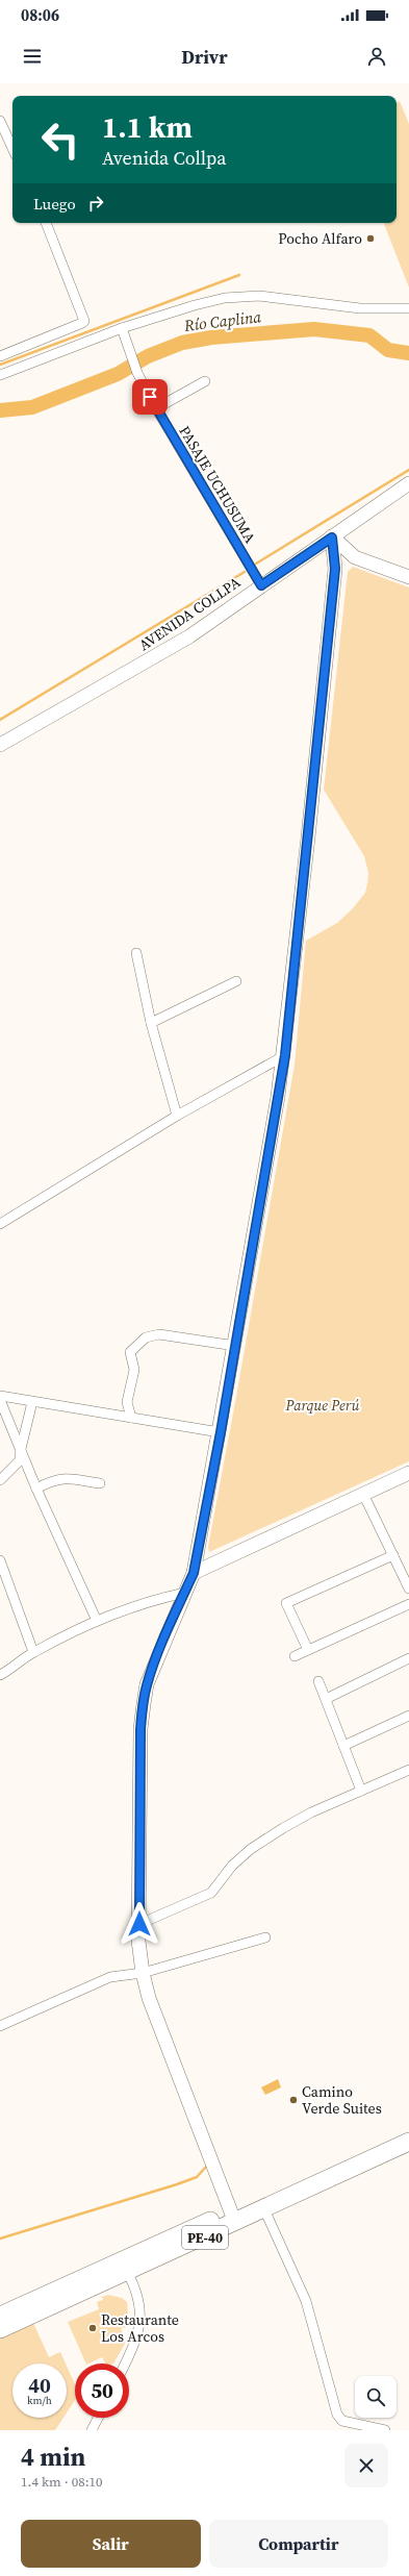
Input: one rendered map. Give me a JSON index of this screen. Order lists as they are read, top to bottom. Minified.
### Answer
{"streets":{"highway":["PE-40"],"main road":["AVENIDA COLLPA"],"street":["PASAJE UCHUSUMA"]},"crossings":[["PASAJE UCHUSUMA","AVENIDA COLLPA"]],"water":["Río Caplina"],"parks":["Parque Perú"],"places":["Pocho Alfaro","Camino Verde Suites","Restaurante Los Arcos"],"page":{"status":"08:06","header":"Drivr","turn":["1.1 km","Avenida Collpa"],"then":"Luego","speed":"40 km/h","limit":"50","heading":["4 min","1.4 km · 08:10"],"buttons":["Salir","Compartir"]}}
